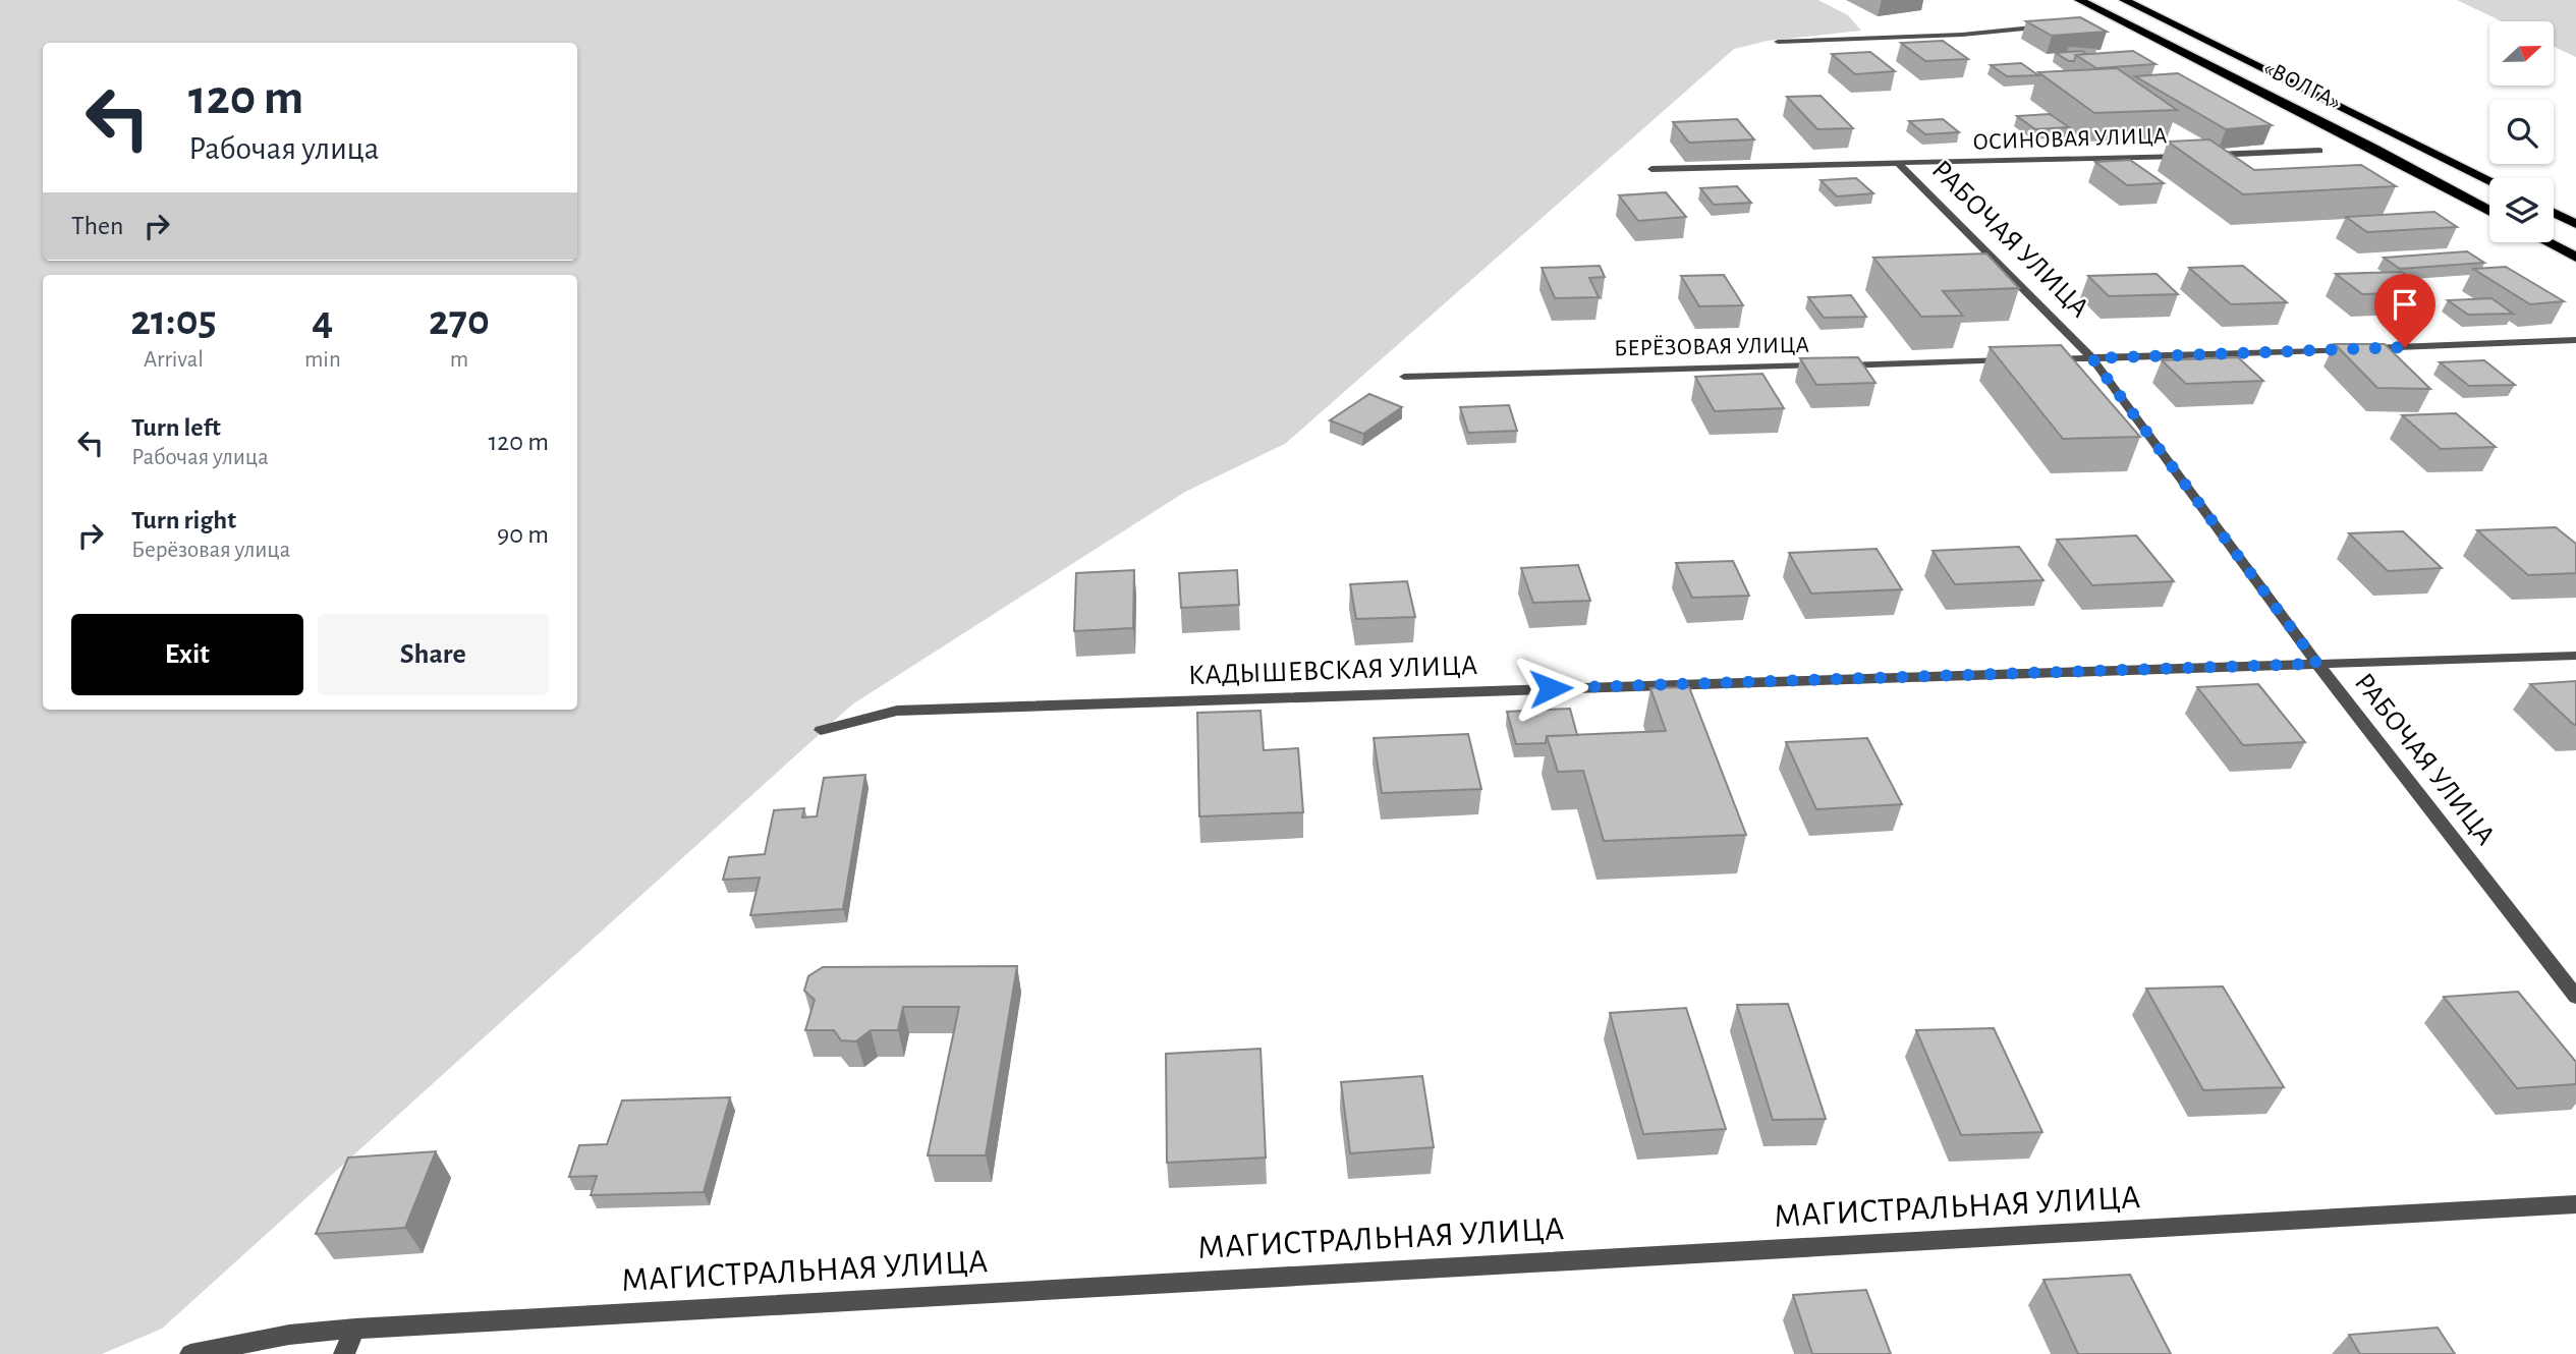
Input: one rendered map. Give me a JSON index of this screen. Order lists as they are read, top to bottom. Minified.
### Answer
{"streets":{"highway":["«ВОЛГА»"],"street":["ОСИНОВАЯ УЛИЦА","РАБОЧАЯ УЛИЦА","БЕРЁЗОВАЯ УЛИЦА","КАДЫШЕВСКАЯ УЛИЦА","МАГИСТРАЛЬНАЯ УЛИЦА"]},"crossings":[["ОСИНОВАЯ УЛИЦА","РАБОЧАЯ УЛИЦА"],["РАБОЧАЯ УЛИЦА","КАДЫШЕВСКАЯ УЛИЦА"]],"north":"right","page":{"turn":["120 m","Рабочая улица"],"then":"Then","eta":["21:05","Arrival","4","min","270","m"],"list":[{"name":"Turn left","note":"Рабочая улица","value":"120 m"},{"name":"Turn right","note":"Берёзовая улица","value":"90 m"}],"buttons":["Exit","Share"]}}
